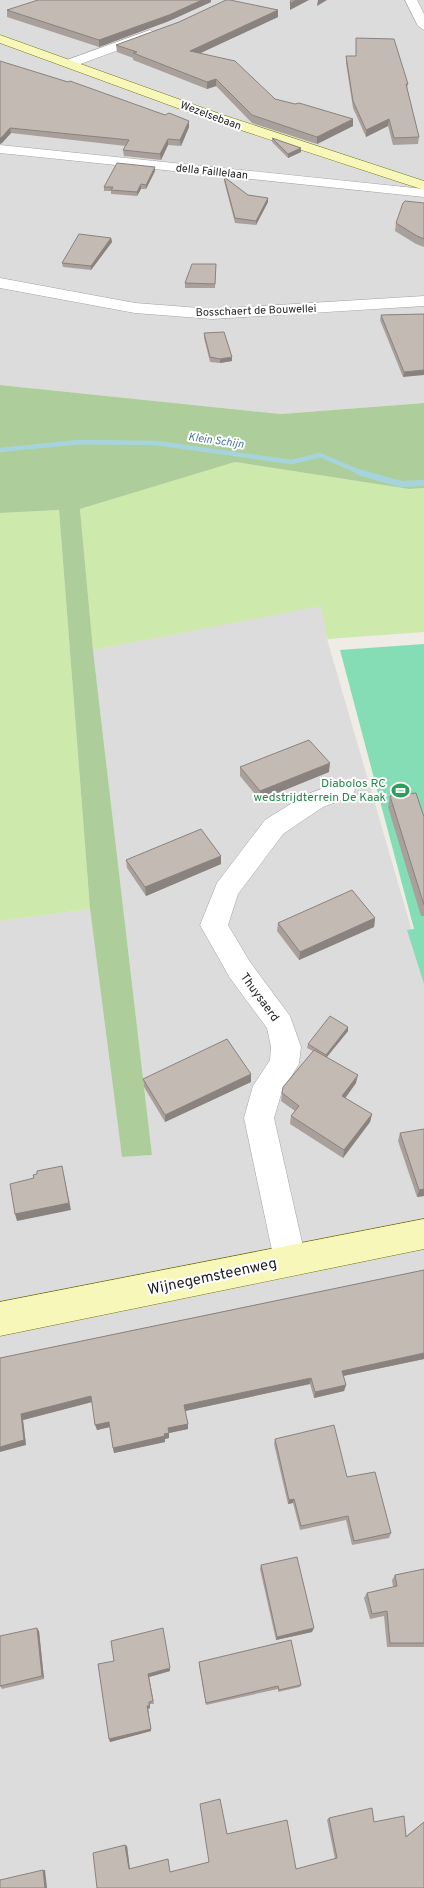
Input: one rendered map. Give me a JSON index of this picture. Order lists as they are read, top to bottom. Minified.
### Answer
{"streets":{"street":["Wezelsebaan","della Faillelaan","Bosschaert de Bouwellei","Thuysaerd","Wijnegemsteenweg"]},"crossings":[["Thuysaerd","Wijnegemsteenweg"]],"water":["Klein Schijn"],"places":{"sports":["Diabolos RC wedstrijdterrein De Kaak"]}}
